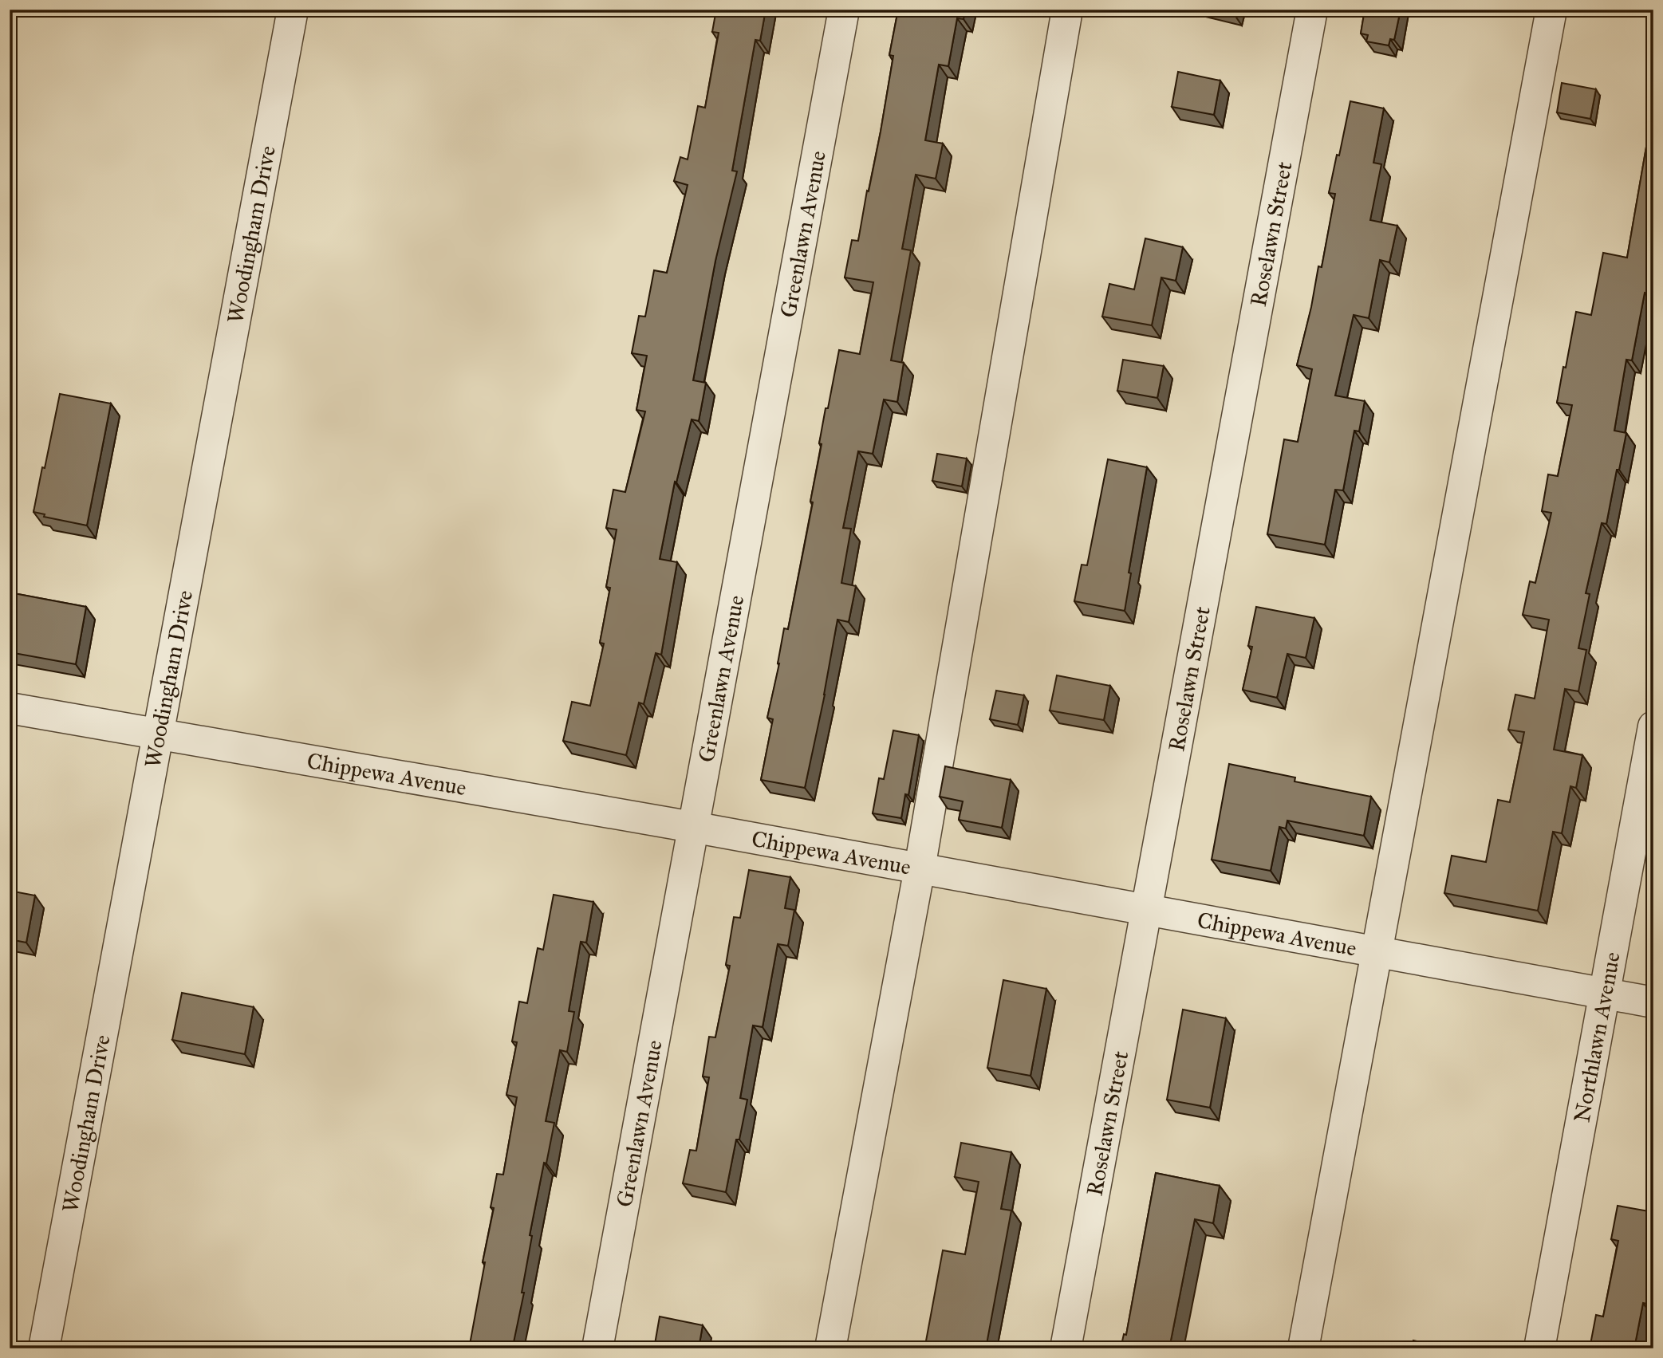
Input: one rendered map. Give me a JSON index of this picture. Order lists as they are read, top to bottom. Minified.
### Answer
{"streets":{"street":["Woodingham Drive","Greenlawn Avenue","Roselawn Street","Chippewa Avenue","Northlawn Avenue"]},"crossings":[["Woodingham Drive","Chippewa Avenue"],["Greenlawn Avenue","Chippewa Avenue"],["Roselawn Street","Chippewa Avenue"],["Chippewa Avenue","Northlawn Avenue"]]}
